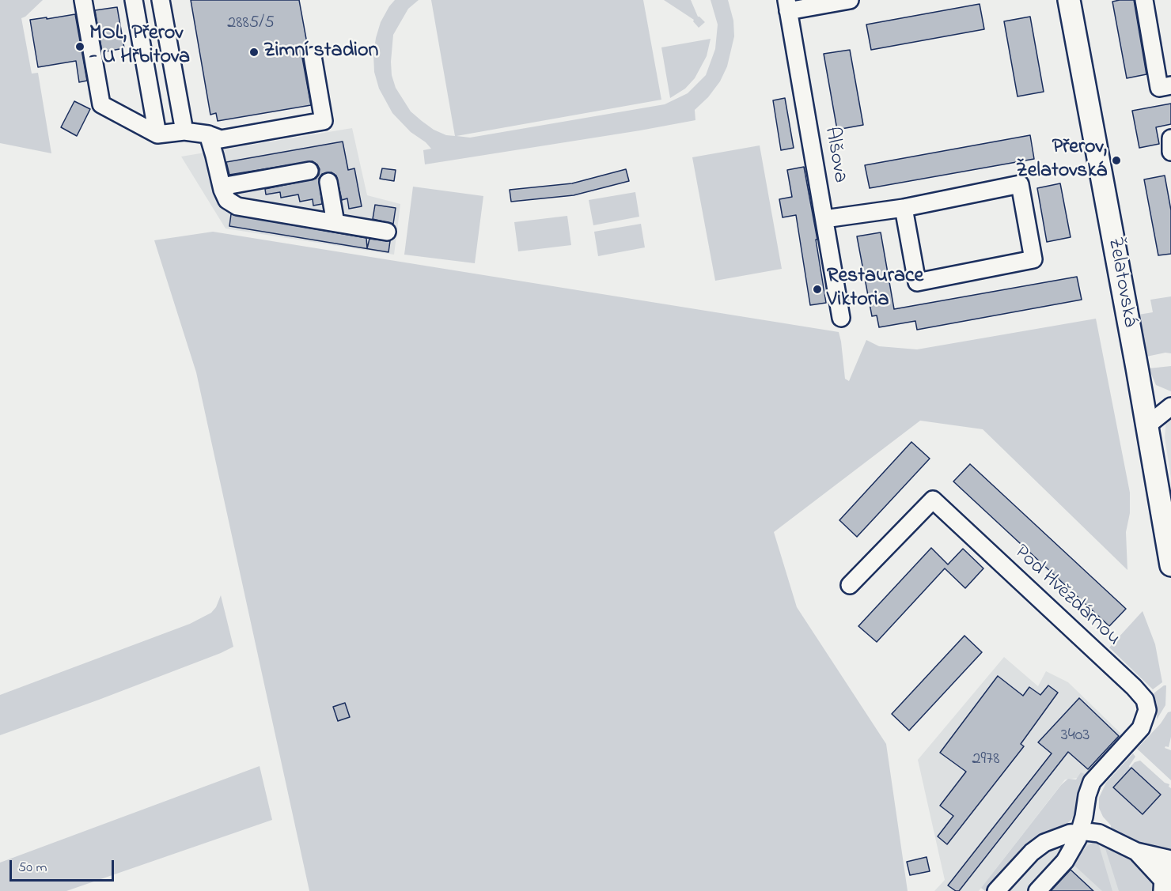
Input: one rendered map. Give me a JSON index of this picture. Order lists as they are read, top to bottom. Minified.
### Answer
{"streets":{"main road":["Želatovská"],"street":["Alšova","Pod Hvězdárnou"]},"places":["MOL, Přerov - U Hřbitova","Zimní stadion","Přerov, Želatovská","Restaurace Viktoria"],"house_numbers":["2885/5","3403","2978"],"scale_bar":"50 m"}
